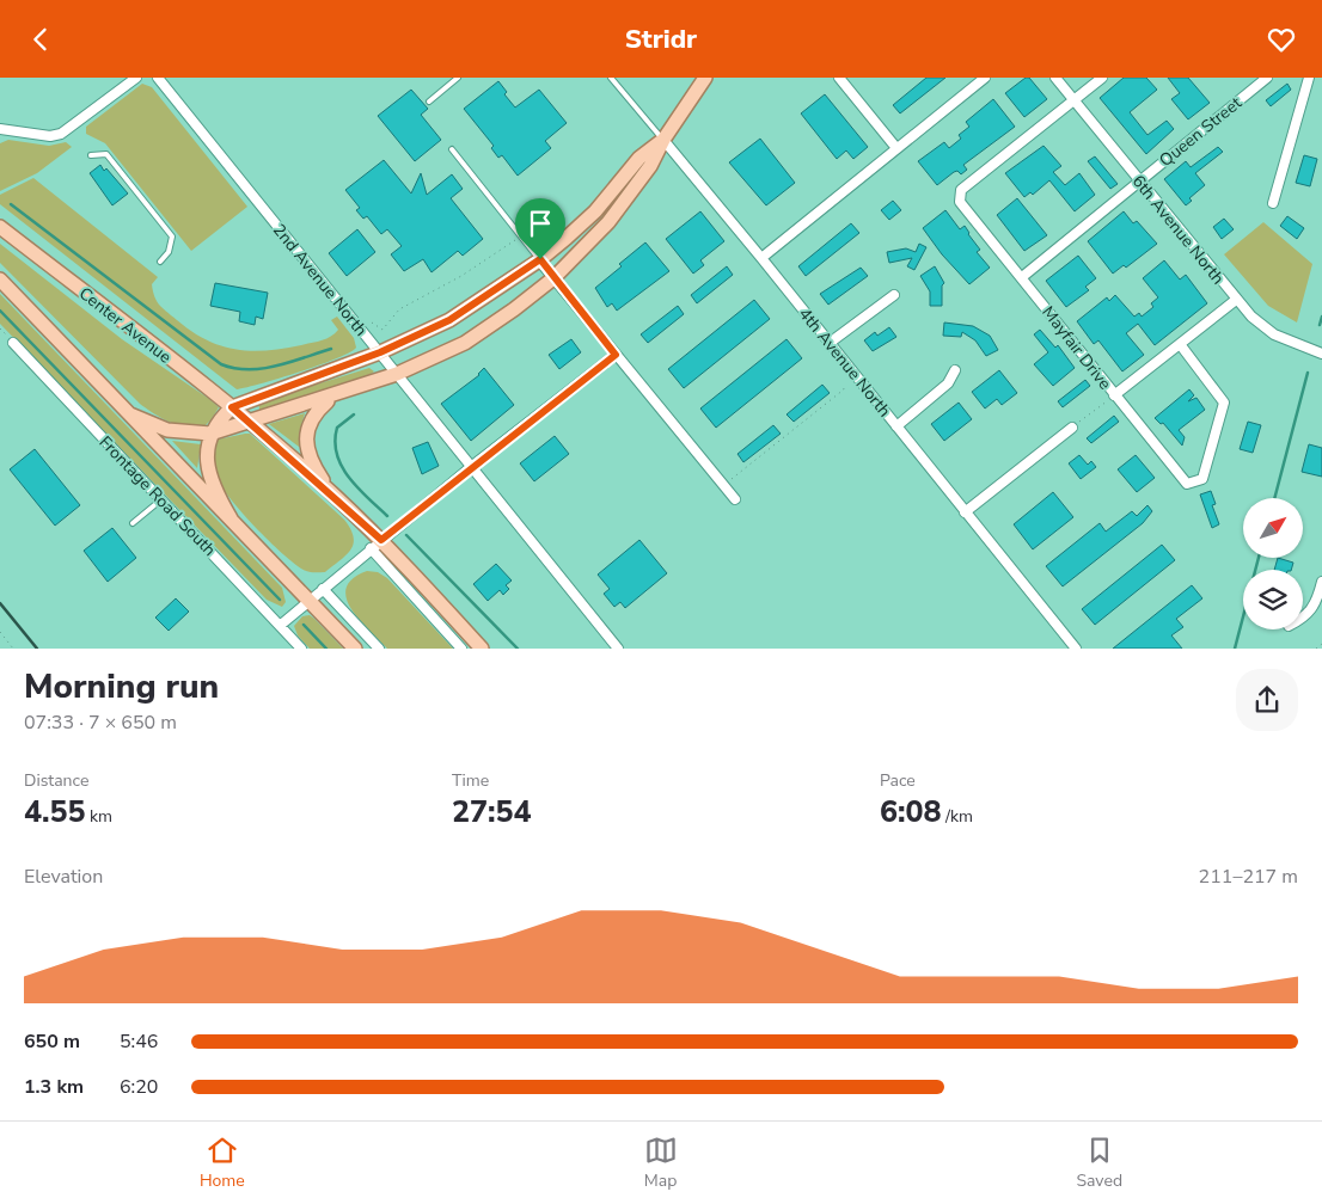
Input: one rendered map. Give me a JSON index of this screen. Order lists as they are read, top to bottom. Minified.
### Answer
{"streets":{"main road":["Center Avenue"],"street":["Queen Street","6th Avenue North","2nd Avenue North","Mayfair Drive","4th Avenue North","Frontage Road South"]},"crossings":[["Queen Street","6th Avenue North"],["Queen Street","Mayfair Drive"],["6th Avenue North","Mayfair Drive"]],"north":"top right","page":{"header":"Stridr","heading":["Morning run","07:33 · 7 × 650 m"],"stats":[["Distance","4.55 km"],["Time","27:54"],["Pace","6:08 /km"]],"chart":["Elevation","211–217 m"],"list":[{"name":"650 m","note":"5:46"},{"name":"1.3 km","note":"6:20"}],"tabs":["Home","Map","Saved"]}}
